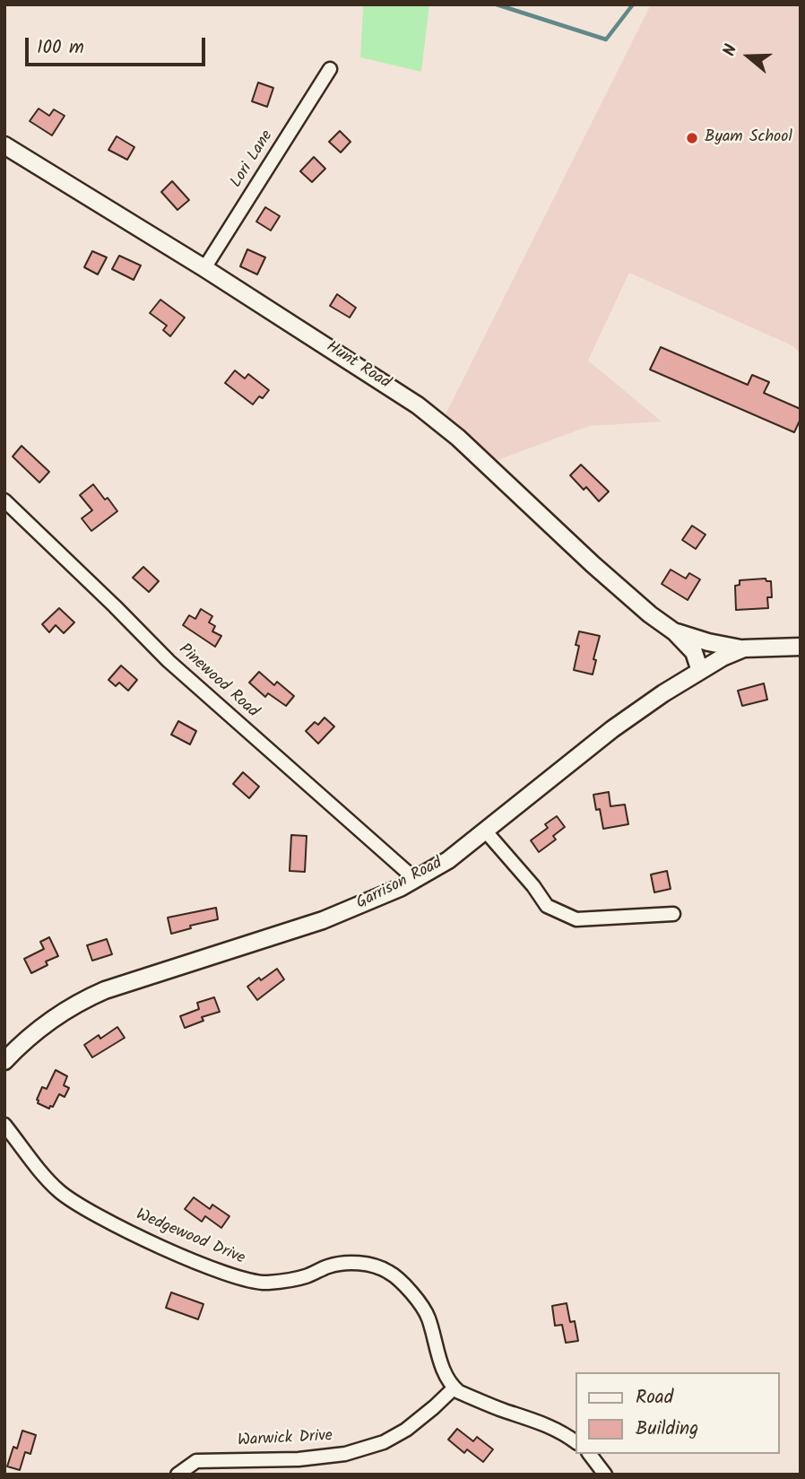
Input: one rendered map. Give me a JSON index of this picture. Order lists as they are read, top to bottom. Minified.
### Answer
{"streets":{"street":["Lori Lane","Hunt Road","Pinewood Road","Garrison Road","Wedgewood Drive","Warwick Drive"]},"crossings":[["Lori Lane","Hunt Road"],["Hunt Road","Garrison Road"],["Pinewood Road","Garrison Road"],["Wedgewood Drive","Warwick Drive"]],"places":["Byam School"],"legend":["Road","Building"],"scale_bar":"100 m","north":"left"}
